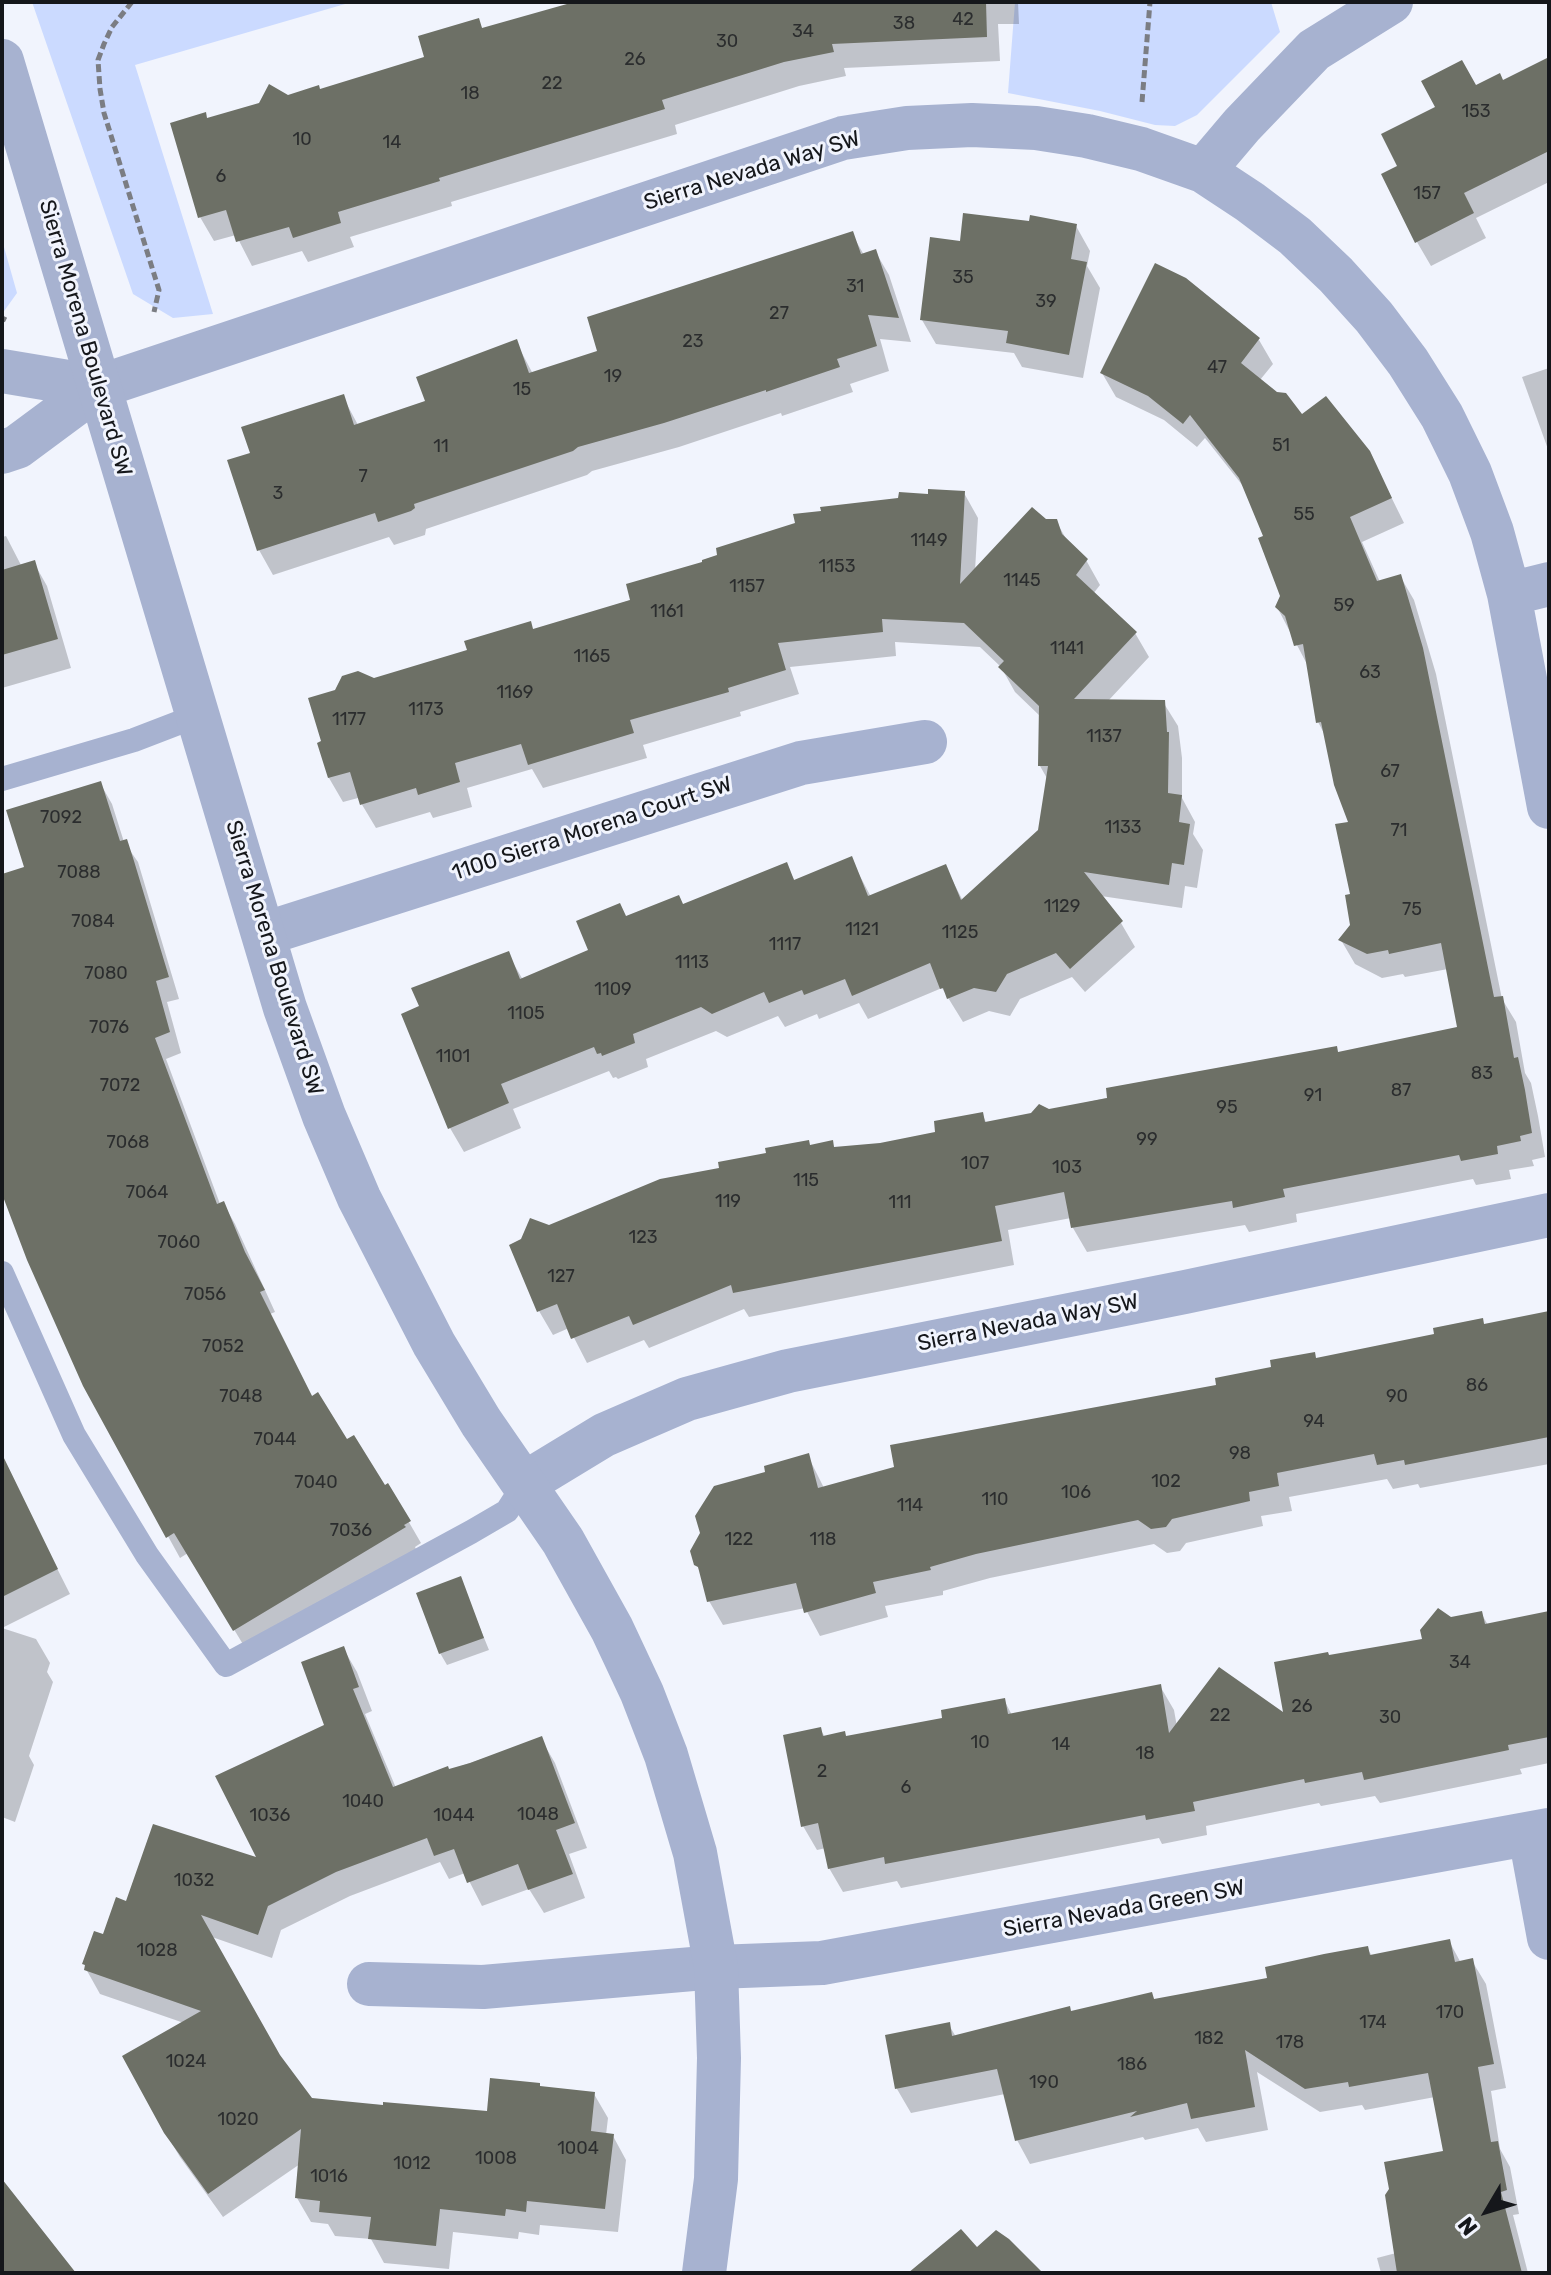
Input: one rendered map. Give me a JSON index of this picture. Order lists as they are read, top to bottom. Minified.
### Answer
{"streets":{"street":["Sierra Nevada Way SW","Sierra Morena Boulevard SW","1100 Sierra Morena Court SW","Sierra Nevada Green SW"]},"crossings":[["Sierra Nevada Way SW","Sierra Morena Boulevard SW"],["Sierra Morena Boulevard SW","1100 Sierra Morena Court SW"],["Sierra Morena Boulevard SW","Sierra Nevada Green SW"]],"house_numbers":["42","38","34","30","26","22","18","153","10","14","6","157","35","31","39","27","23","47","19","15","51","11","7","3","55","1149","1153","1145","1157","59","1161","1141","1165","63","1169","1173","1177","1137","67","7092","1133","71","7088","1129","75","7084","1121","1125","1117","1113","7080","1109","1105","7076","1101","83","7072","87","91","95","99","7068","107","103","115","7064","119","111","123","7060","127","7056","7052","86","7048","90","94","7044","98","102","7040","106","110","114","7036","122","118","34","26","22","30","10","14","18","2","6","1040","1048","1036","1044","1032","1028","170","174","182","178","1024","186","190","1020","1004","1008","1012","1016"],"north":"bottom left"}
